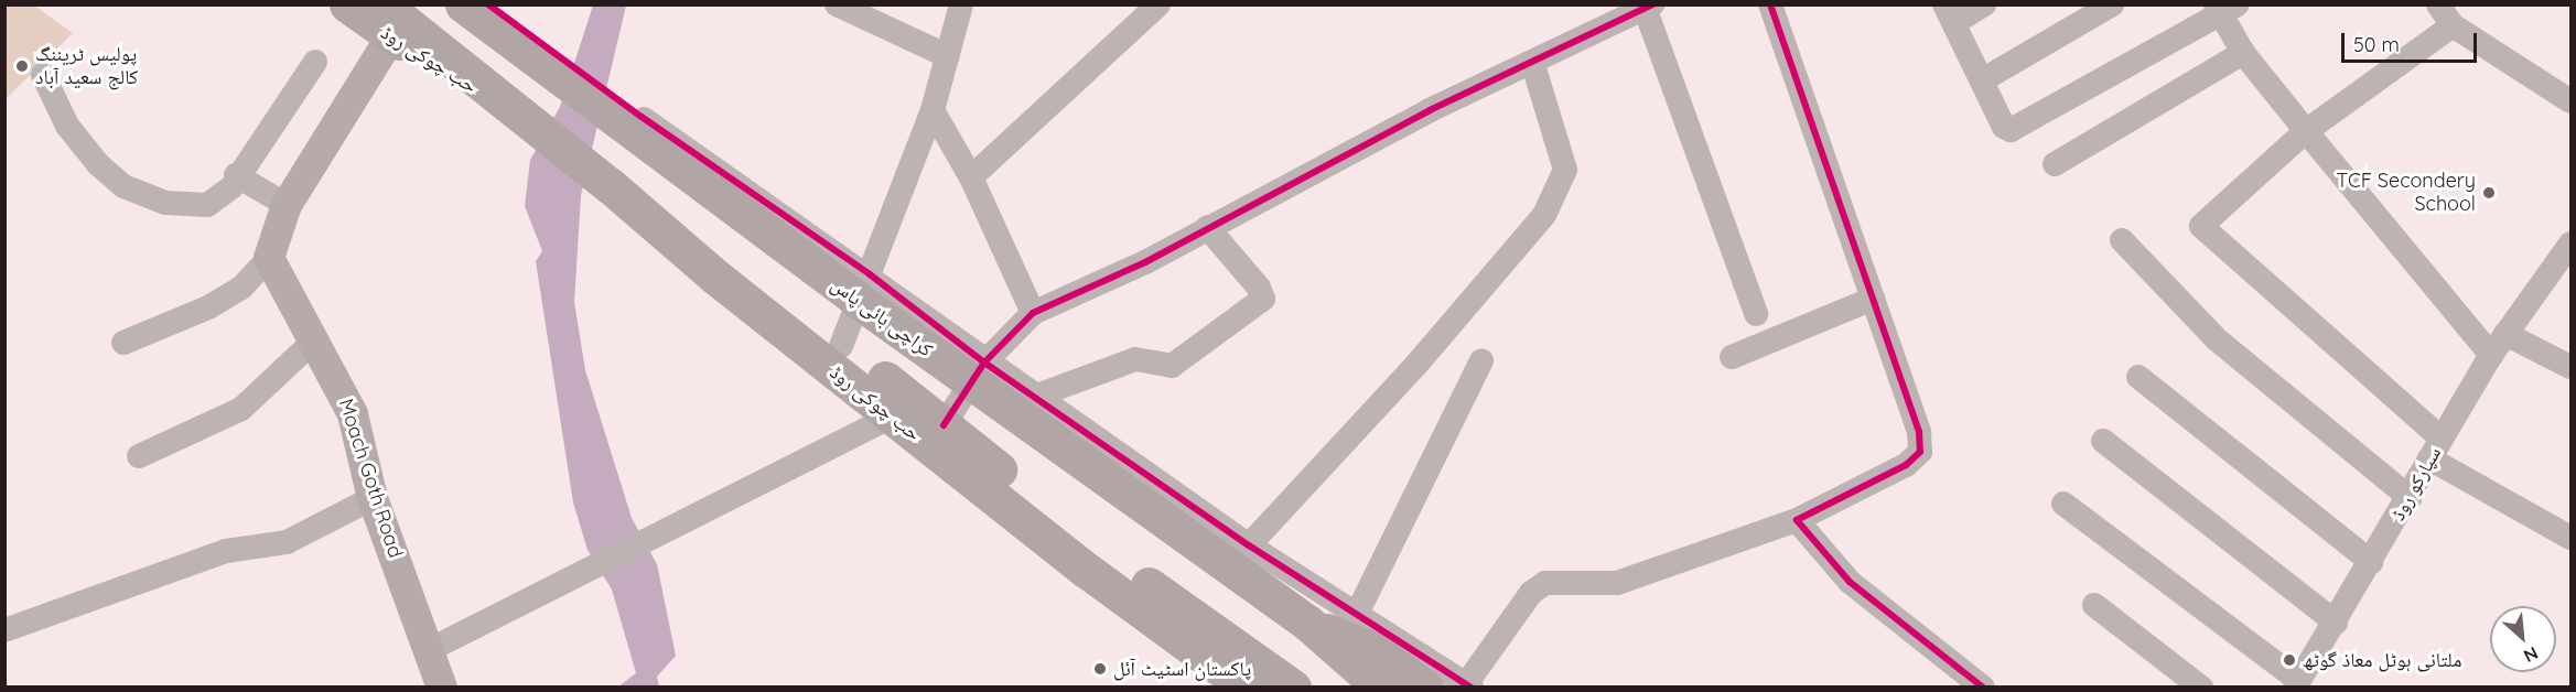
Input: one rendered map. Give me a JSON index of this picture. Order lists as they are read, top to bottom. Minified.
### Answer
{"streets":{"highway":["حب چوکی روڈ","کراچی بائی پاس"],"main road":["Moach Goth Road"],"street":["سپارکو روڈ"]},"places":["پولیس ٹریننگ کالج سعید آباد","TCF Secondery School","ملتانی ہوٹل معاذ گوٹھ","پاکستان اسٹیٹ آئل"],"scale_bar":"50 m","north":"bottom right"}
